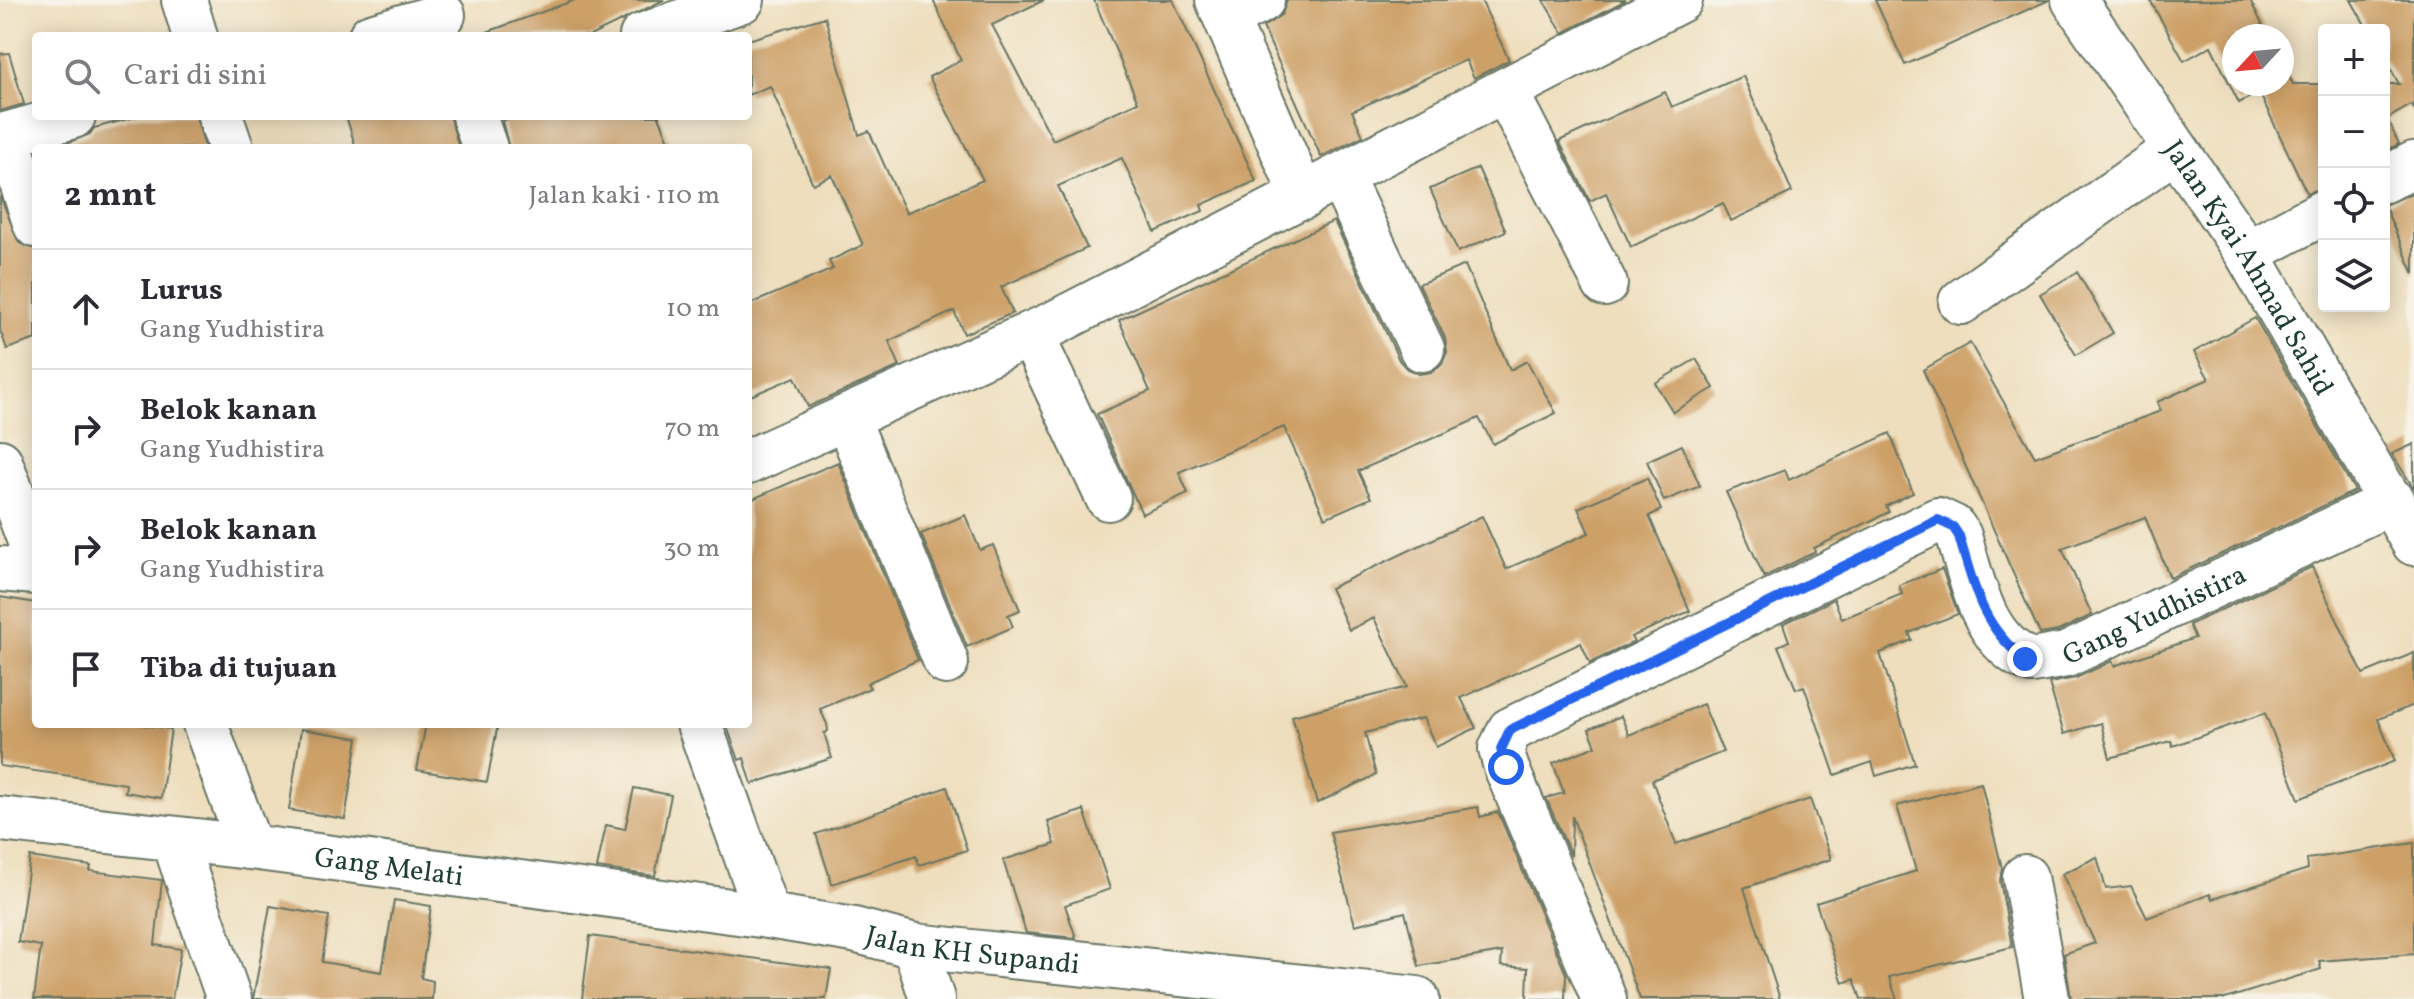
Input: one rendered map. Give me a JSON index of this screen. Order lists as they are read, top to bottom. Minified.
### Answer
{"streets":{"street":["Jalan Kyai Ahmad Sahid","Gang Yudhistira","Gang Melati","Jalan KH Supandi"]},"crossings":[["Jalan Kyai Ahmad Sahid","Gang Yudhistira"],["Gang Melati","Jalan KH Supandi"]],"north":"bottom left","page":{"map_buttons":["+","−"],"search":"Cari di sini","heading":["2 mnt","Jalan kaki · 110 m"],"list":[["Lurus","Gang Yudhistira","10 m"],["Belok kanan","Gang Yudhistira","70 m"],["Belok kanan","Gang Yudhistira","30 m"],"Tiba di tujuan"]}}
